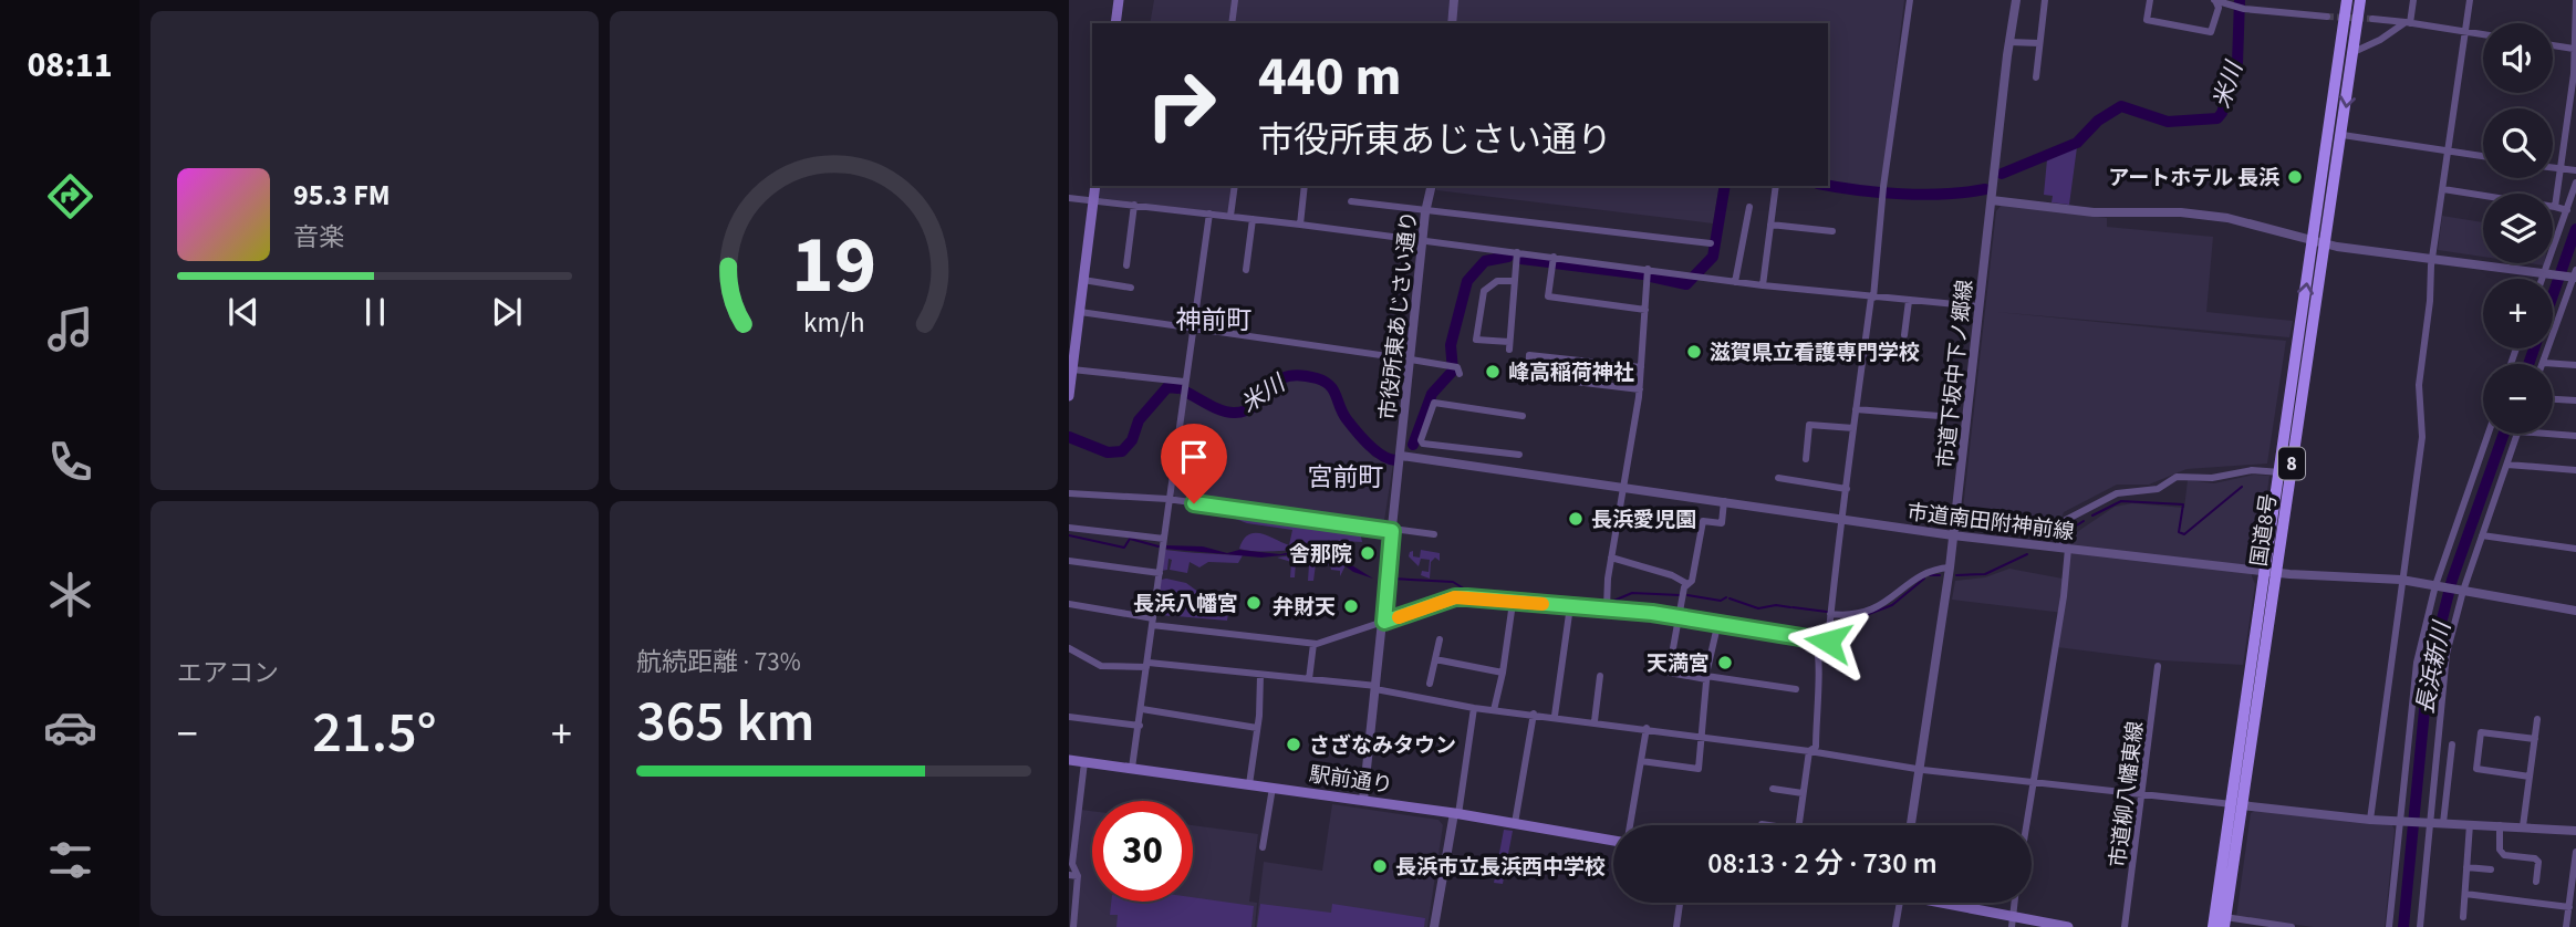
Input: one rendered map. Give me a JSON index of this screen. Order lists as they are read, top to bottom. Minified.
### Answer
{"streets":{"highway":["8","国道8号"],"main road":["駅前通り"],"street":["市役所東あじさい通り","市道下坂中下ノ郷線","市道南田附神前線","市道柳八幡東線"]},"crossings":[["市役所東あじさい通り","市道南田附神前線"],["市役所東あじさい通り","駅前通り"],["市道下坂中下ノ郷線","市道南田附神前線"],["市道南田附神前線","国道8号"]],"districts":["神前町","宮前町"],"water":["米川","長浜新川"],"places":["アートホテル 長浜","滋賀県立看護専門学校","峰高稲荷神社","長浜愛児園","舎那院","長浜八幡宮","弁財天","天満宮","さざなみタウン","長浜市立長浜西中学校"],"page":{"tabs":"08:11","map_buttons":["+","−"],"turn":["440 m","市役所東あじさい通り"],"song":["95.3 FM","音楽"],"tile":["エアコン",["航続距離 · 73%","365 km"]],"heat":["−","21.5°","+"],"limit":"30","trip":"08:13 · 2 分 · 730 m","gauge":["19","km/h"]}}
